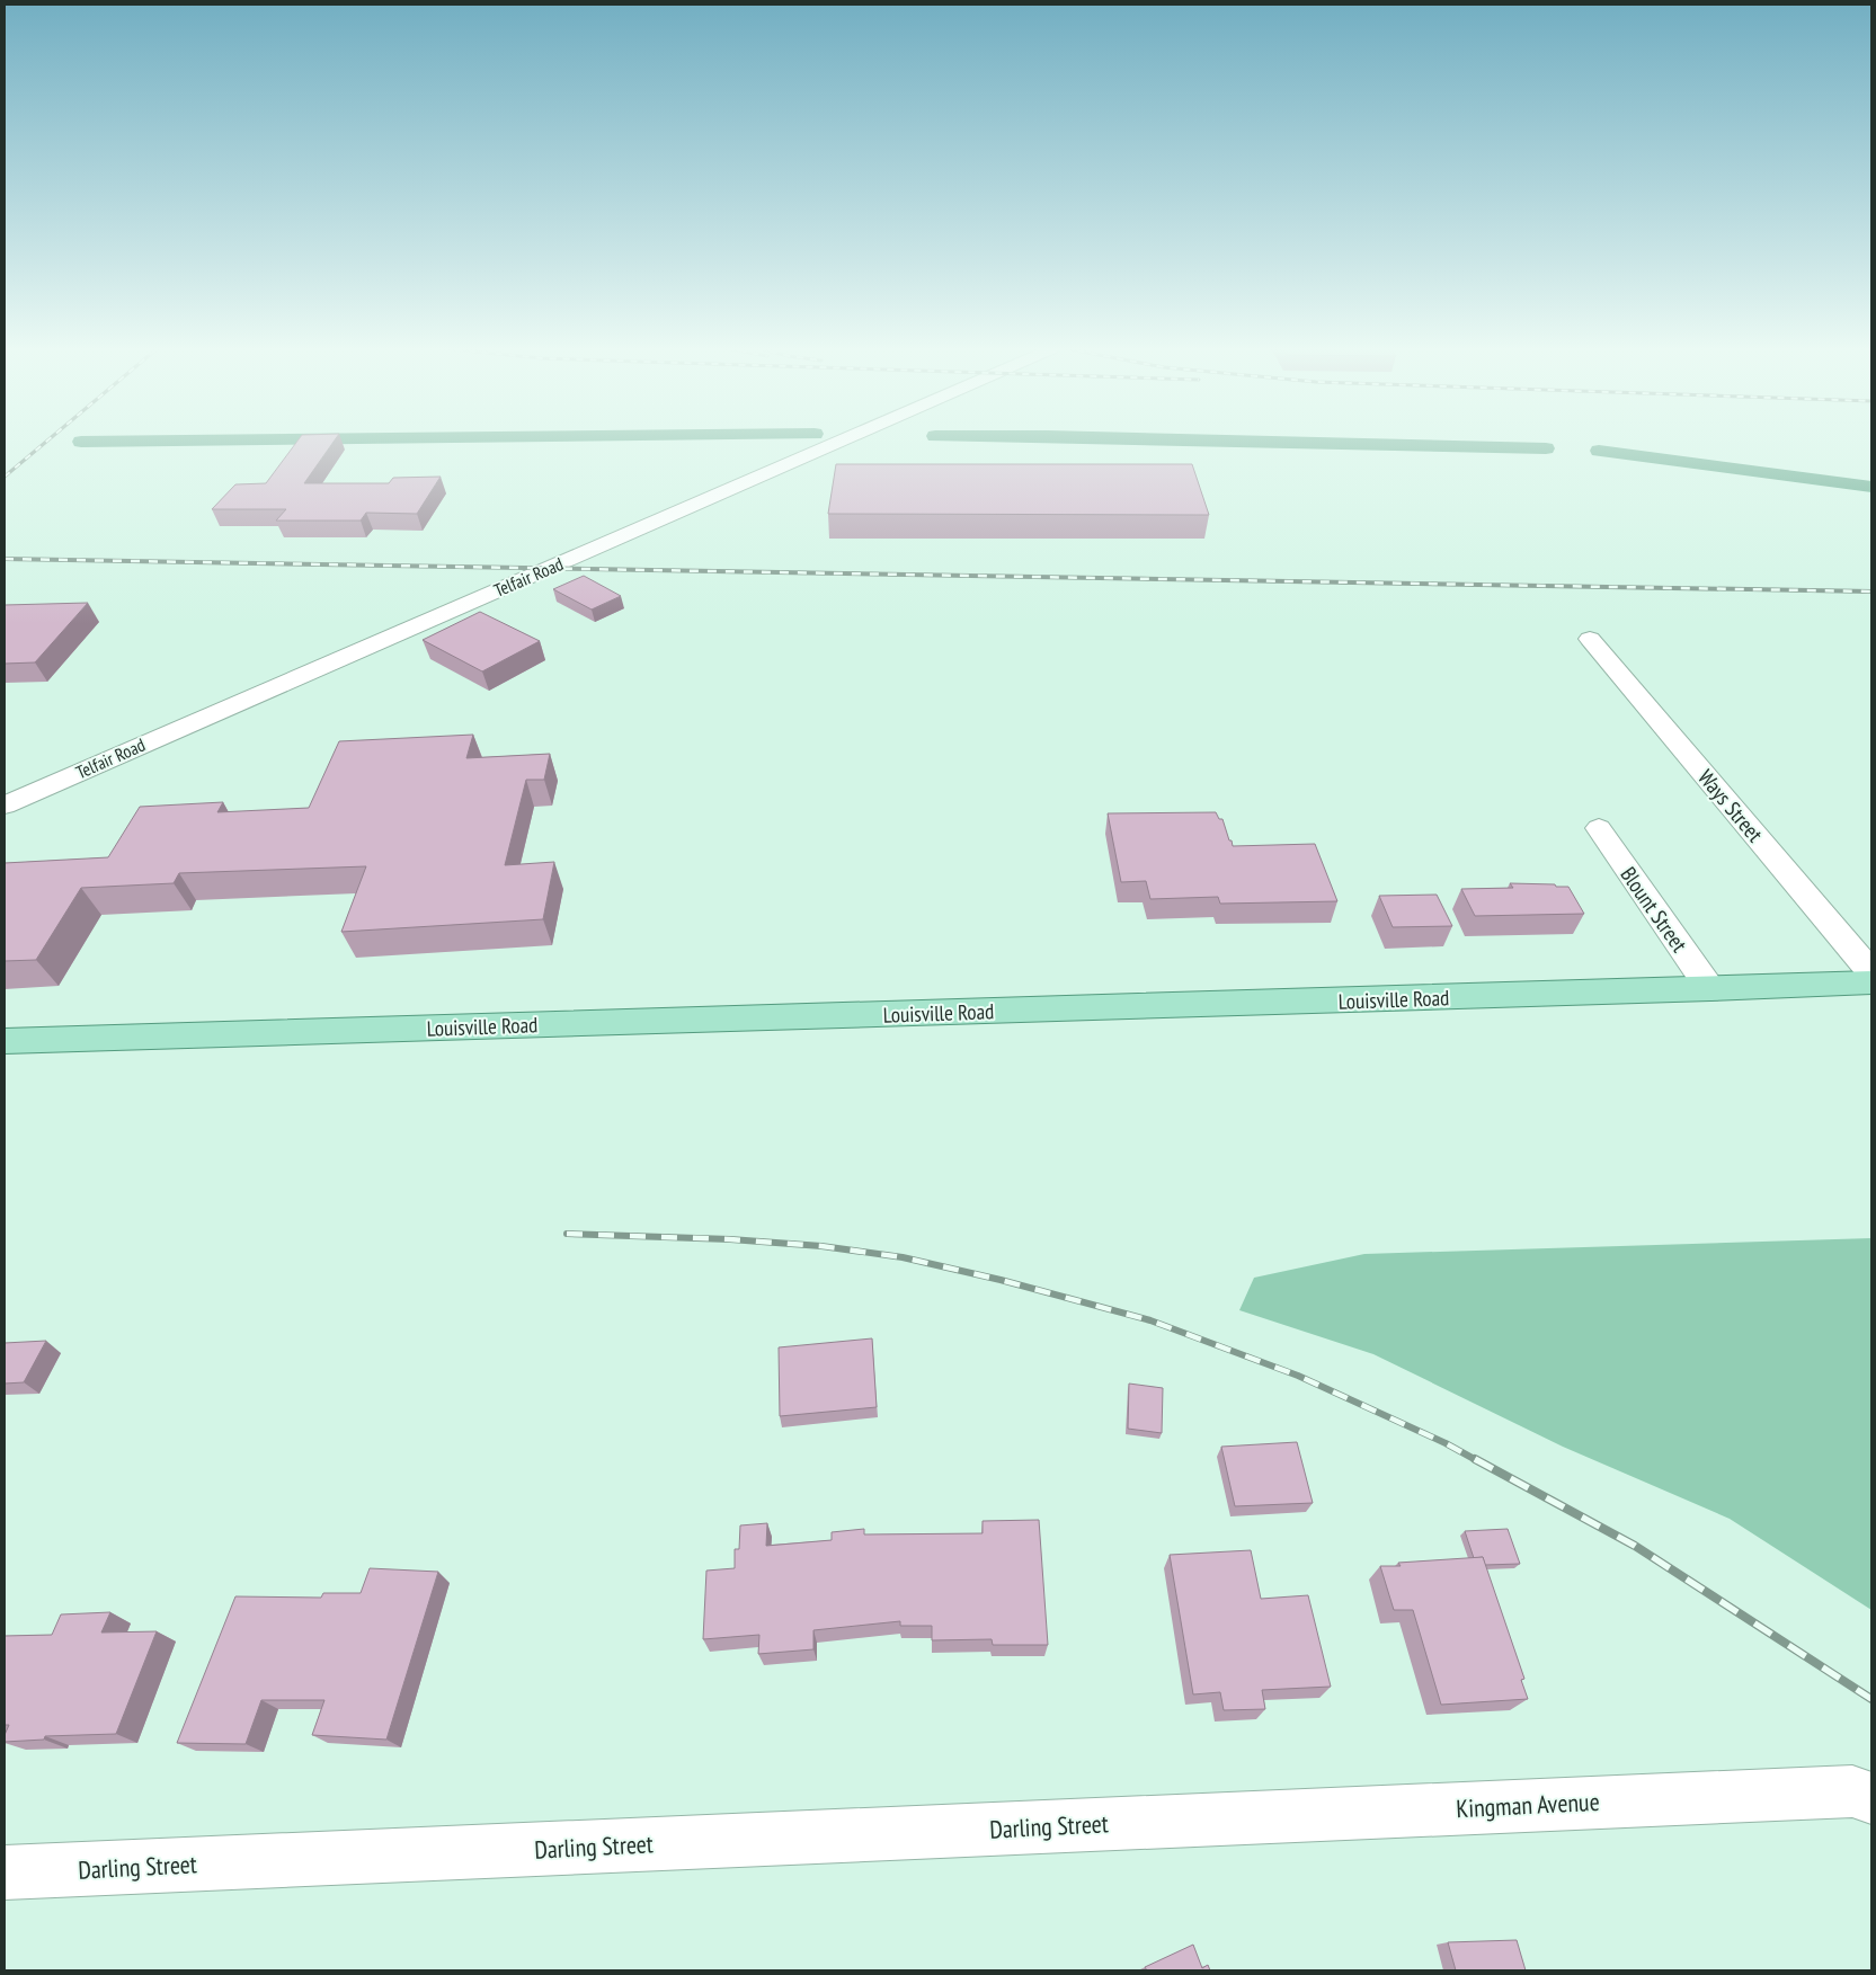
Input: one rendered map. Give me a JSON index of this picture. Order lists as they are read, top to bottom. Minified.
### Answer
{"streets":{"main road":["Louisville Road"],"street":["Telfair Road","Ways Street","Blount Street","Kingman Avenue","Darling Street"]},"crossings":[["Blount Street","Louisville Road"],["Kingman Avenue","Darling Street"]]}
